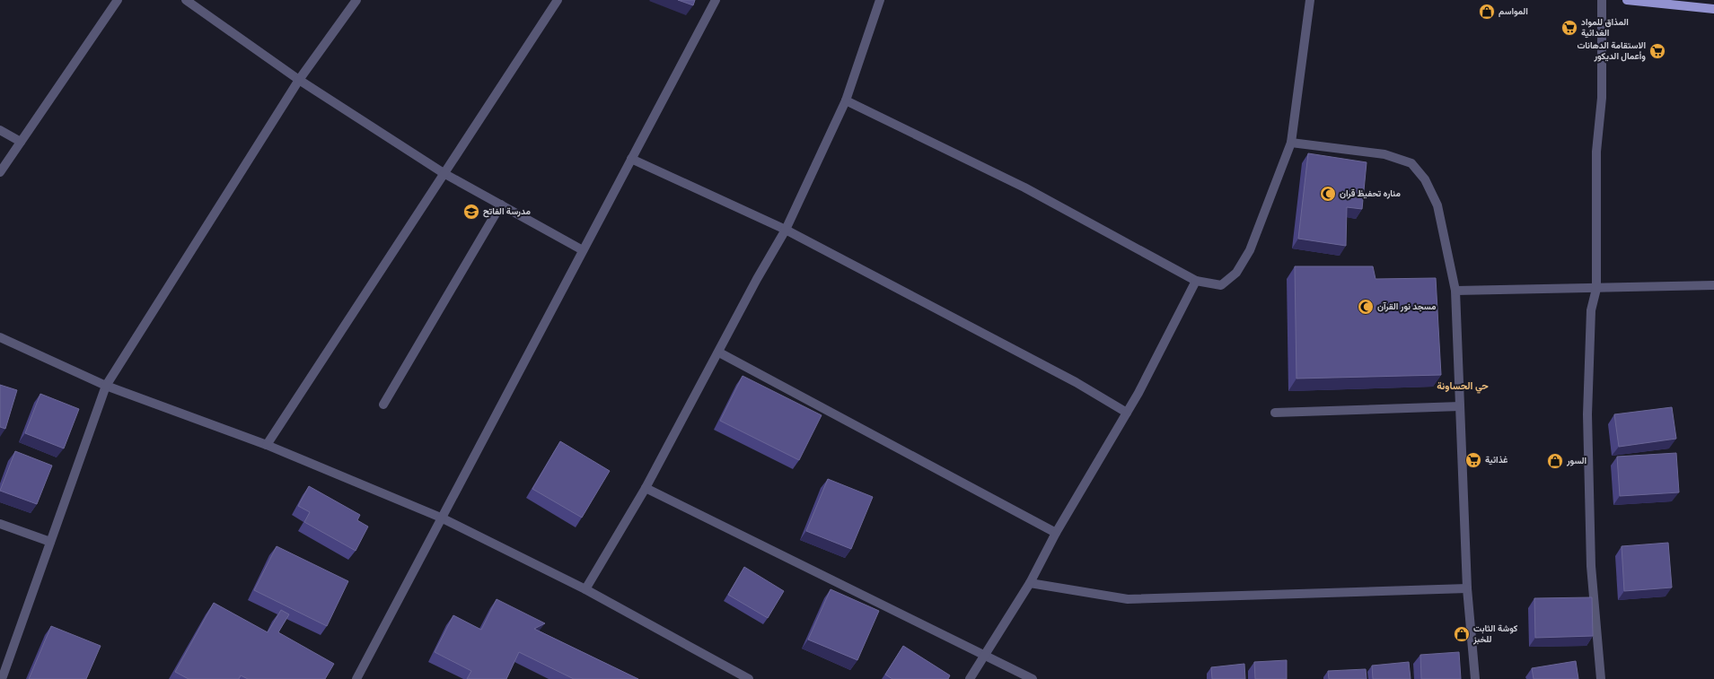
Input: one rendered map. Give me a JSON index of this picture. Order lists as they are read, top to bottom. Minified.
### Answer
{"districts":["حي الحساونة"],"places":{"shop":["المواسم","السور","كوشة الثابت للخبز"],"supermarket":["المذاق للمواد الغدائية","الاستقامة الدهانات وأعمال الديكور","غذائية"],"mosque":["مناره تحفيظ قران","مسجد نور القرآن"],"school or university":["مدرسة الفاتح"]}}
